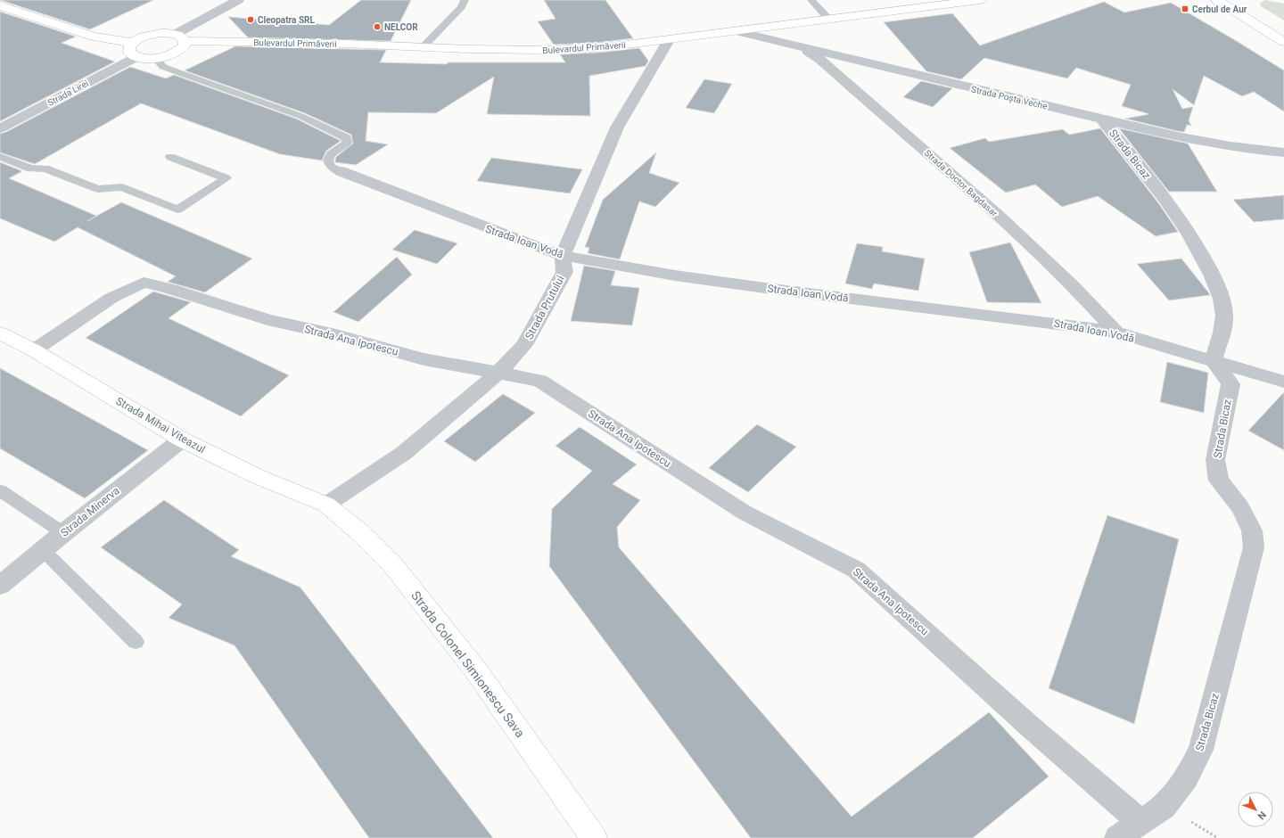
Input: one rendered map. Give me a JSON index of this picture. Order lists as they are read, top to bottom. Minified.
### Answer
{"streets":{"main road":["Bulevardul Primăverii","Strada Mihai Viteazul","Strada Colonel Simionescu Sava"],"street":["Strada Lirei","Strada Poșta Veche","Strada Bicaz","Strada Doctor Bagdasar","Strada Ioan Vodă","Strada Prutului","Strada Ana Ipotescu","Strada Minerva"]},"crossings":[["Bulevardul Primăverii","Strada Poșta Veche"],["Bulevardul Primăverii","Strada Prutului"],["Strada Poșta Veche","Strada Bicaz"],["Strada Poșta Veche","Strada Doctor Bagdasar"],["Strada Bicaz","Strada Ioan Vodă"],["Strada Bicaz","Strada Ana Ipotescu"],["Strada Doctor Bagdasar","Strada Ioan Vodă"],["Strada Ioan Vodă","Strada Prutului"],["Strada Prutului","Strada Ana Ipotescu"],["Strada Prutului","Strada Mihai Viteazul"],["Strada Prutului","Strada Colonel Simionescu Sava"],["Strada Ana Ipotescu","Strada Mihai Viteazul"],["Strada Mihai Viteazul","Strada Minerva"],["Strada Mihai Viteazul","Strada Colonel Simionescu Sava"]],"places":{"transit":["Cerbul de Aur"],"other":["Cleopatra SRL","NELCOR"]},"north":"bottom right"}
